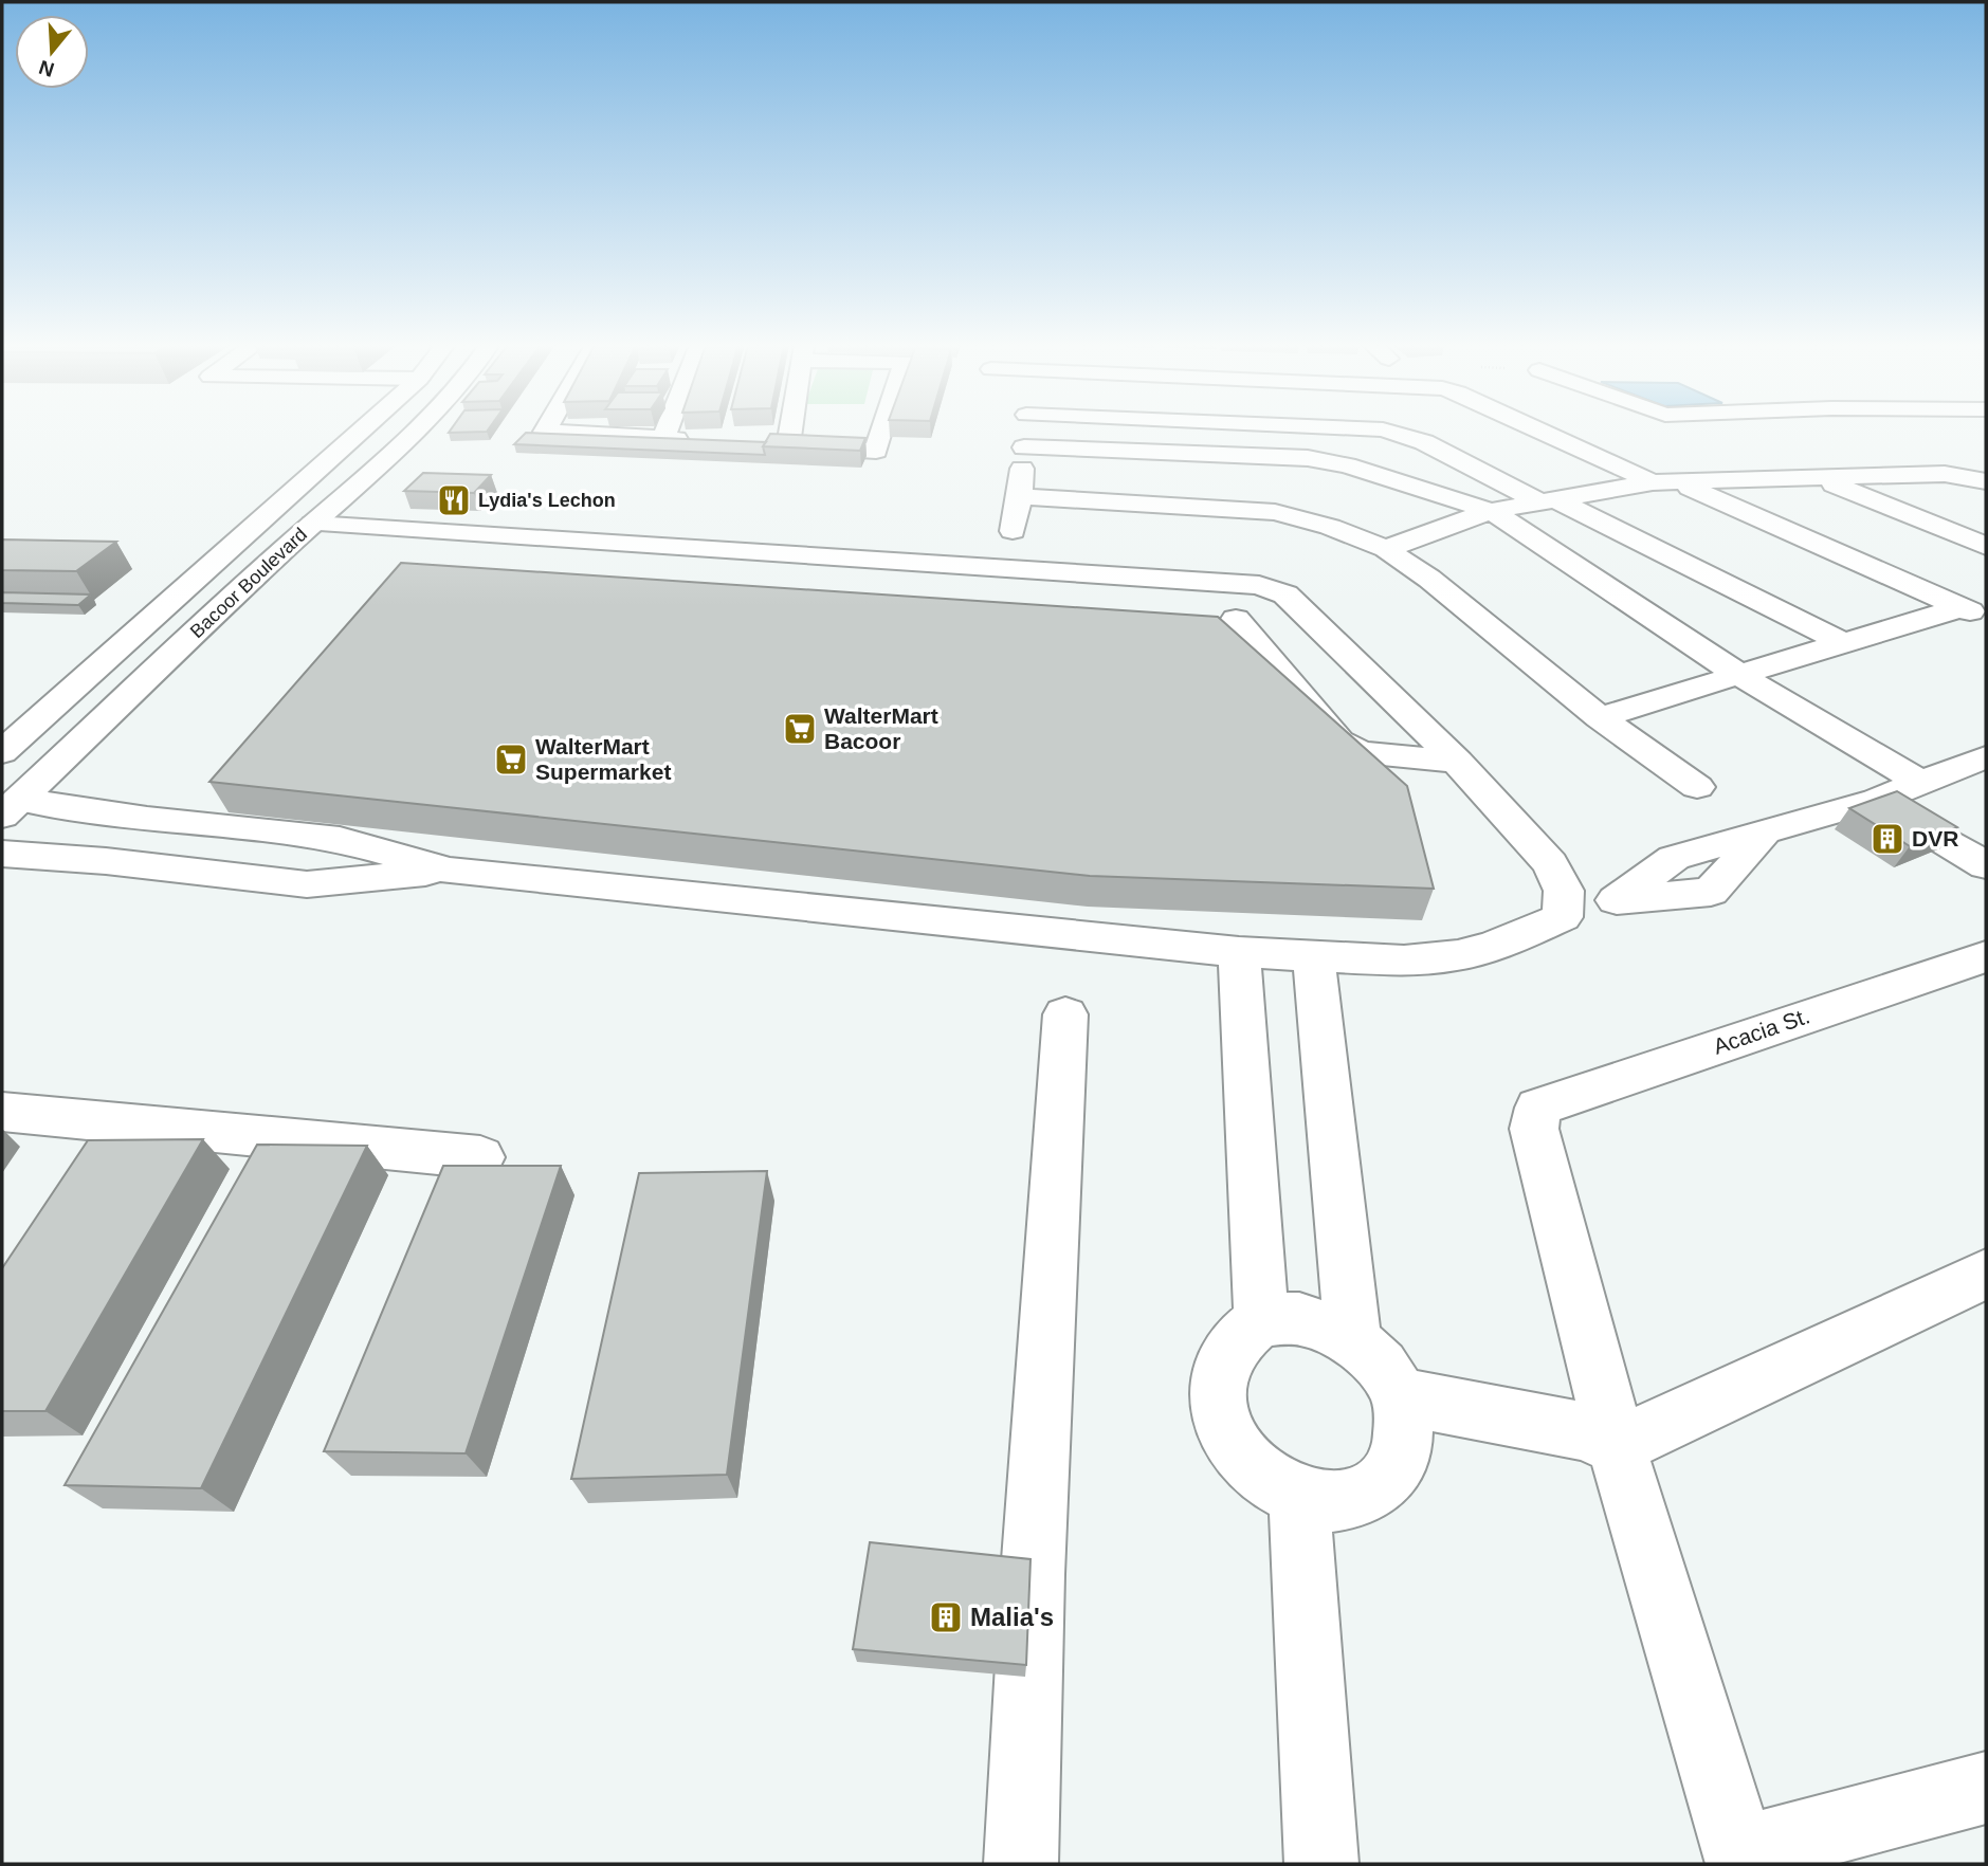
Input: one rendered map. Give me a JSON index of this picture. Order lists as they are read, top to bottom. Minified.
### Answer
{"streets":{"street":["Bacoor Boulevard","Acacia St."]},"places":{"restaurant":["Lydia's Lechon"],"supermarket":["WalterMart Bacoor","WalterMart Supermarket"],"building":["DVR","Malia's"]},"north":"bottom"}
